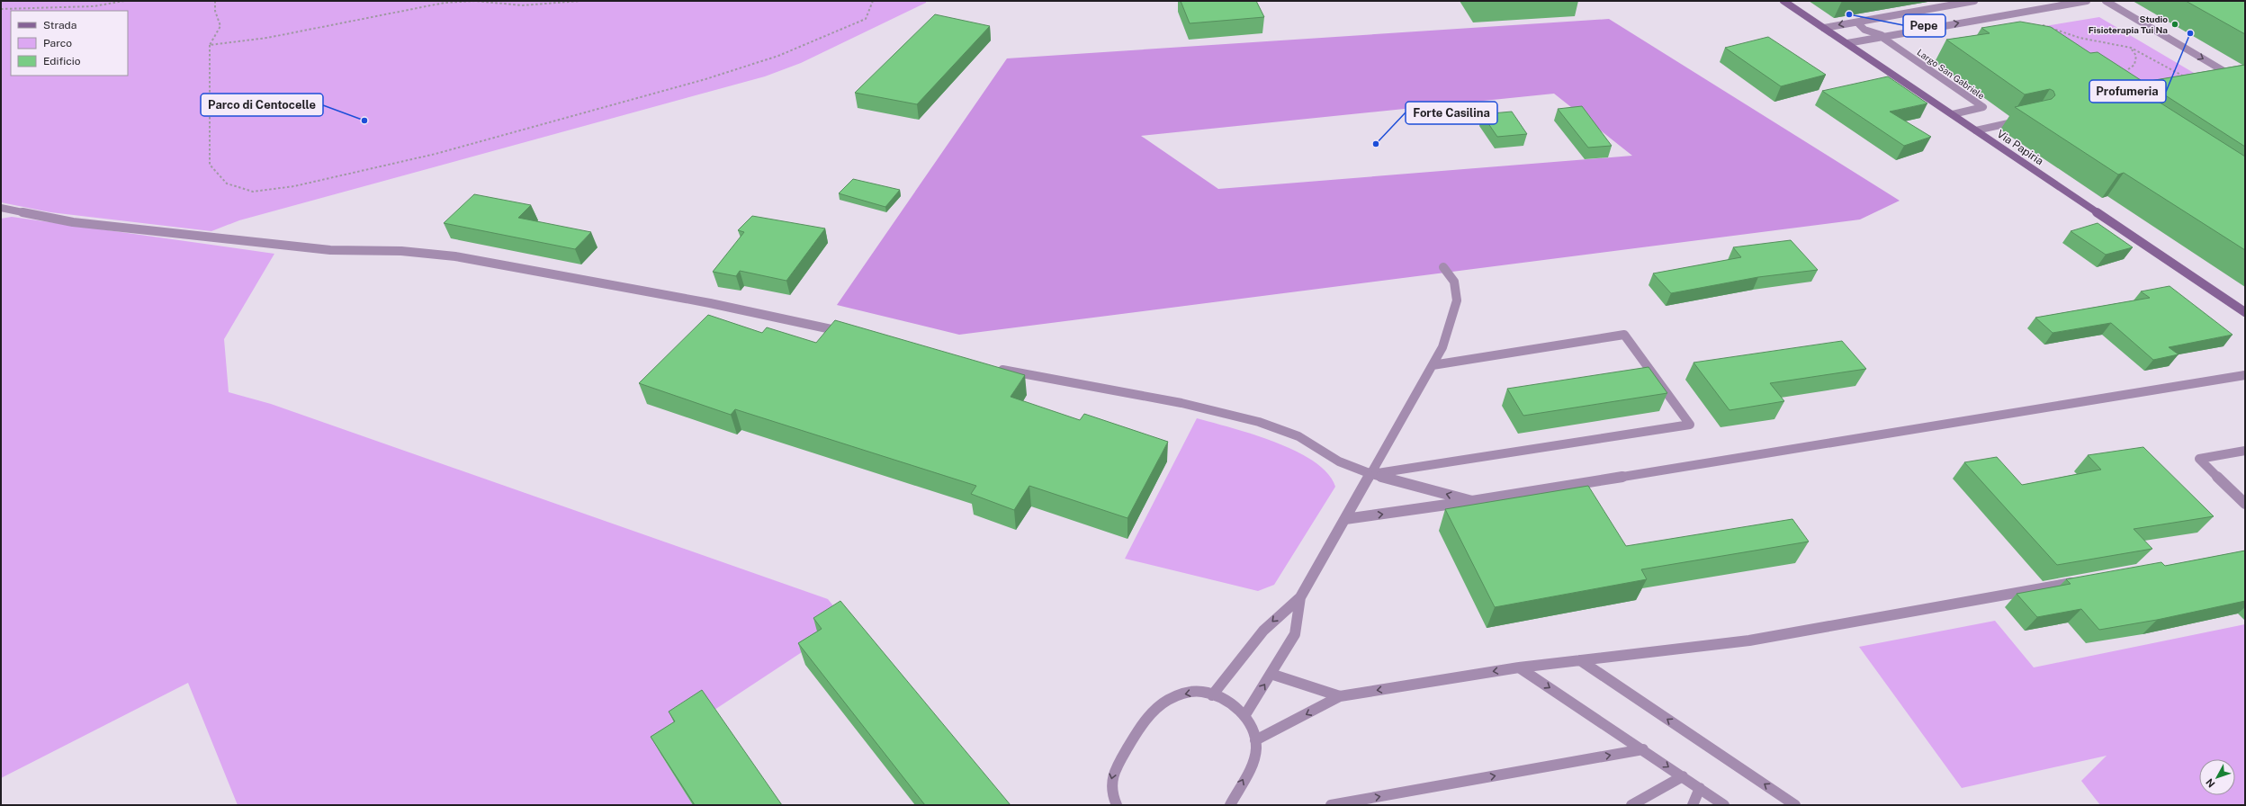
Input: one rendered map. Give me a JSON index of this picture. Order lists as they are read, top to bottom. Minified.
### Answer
{"streets":{"street":["Largo San Gabriele","Via Papiria"]},"crossings":[["Largo San Gabriele","Via Papiria"]],"places":["Pepe","Studio Fisioterapia Tui Na","Profumeria","Parco di Centocelle","Forte Casilina"],"legend":["Strada","Parco","Edificio"],"north":"bottom left"}
